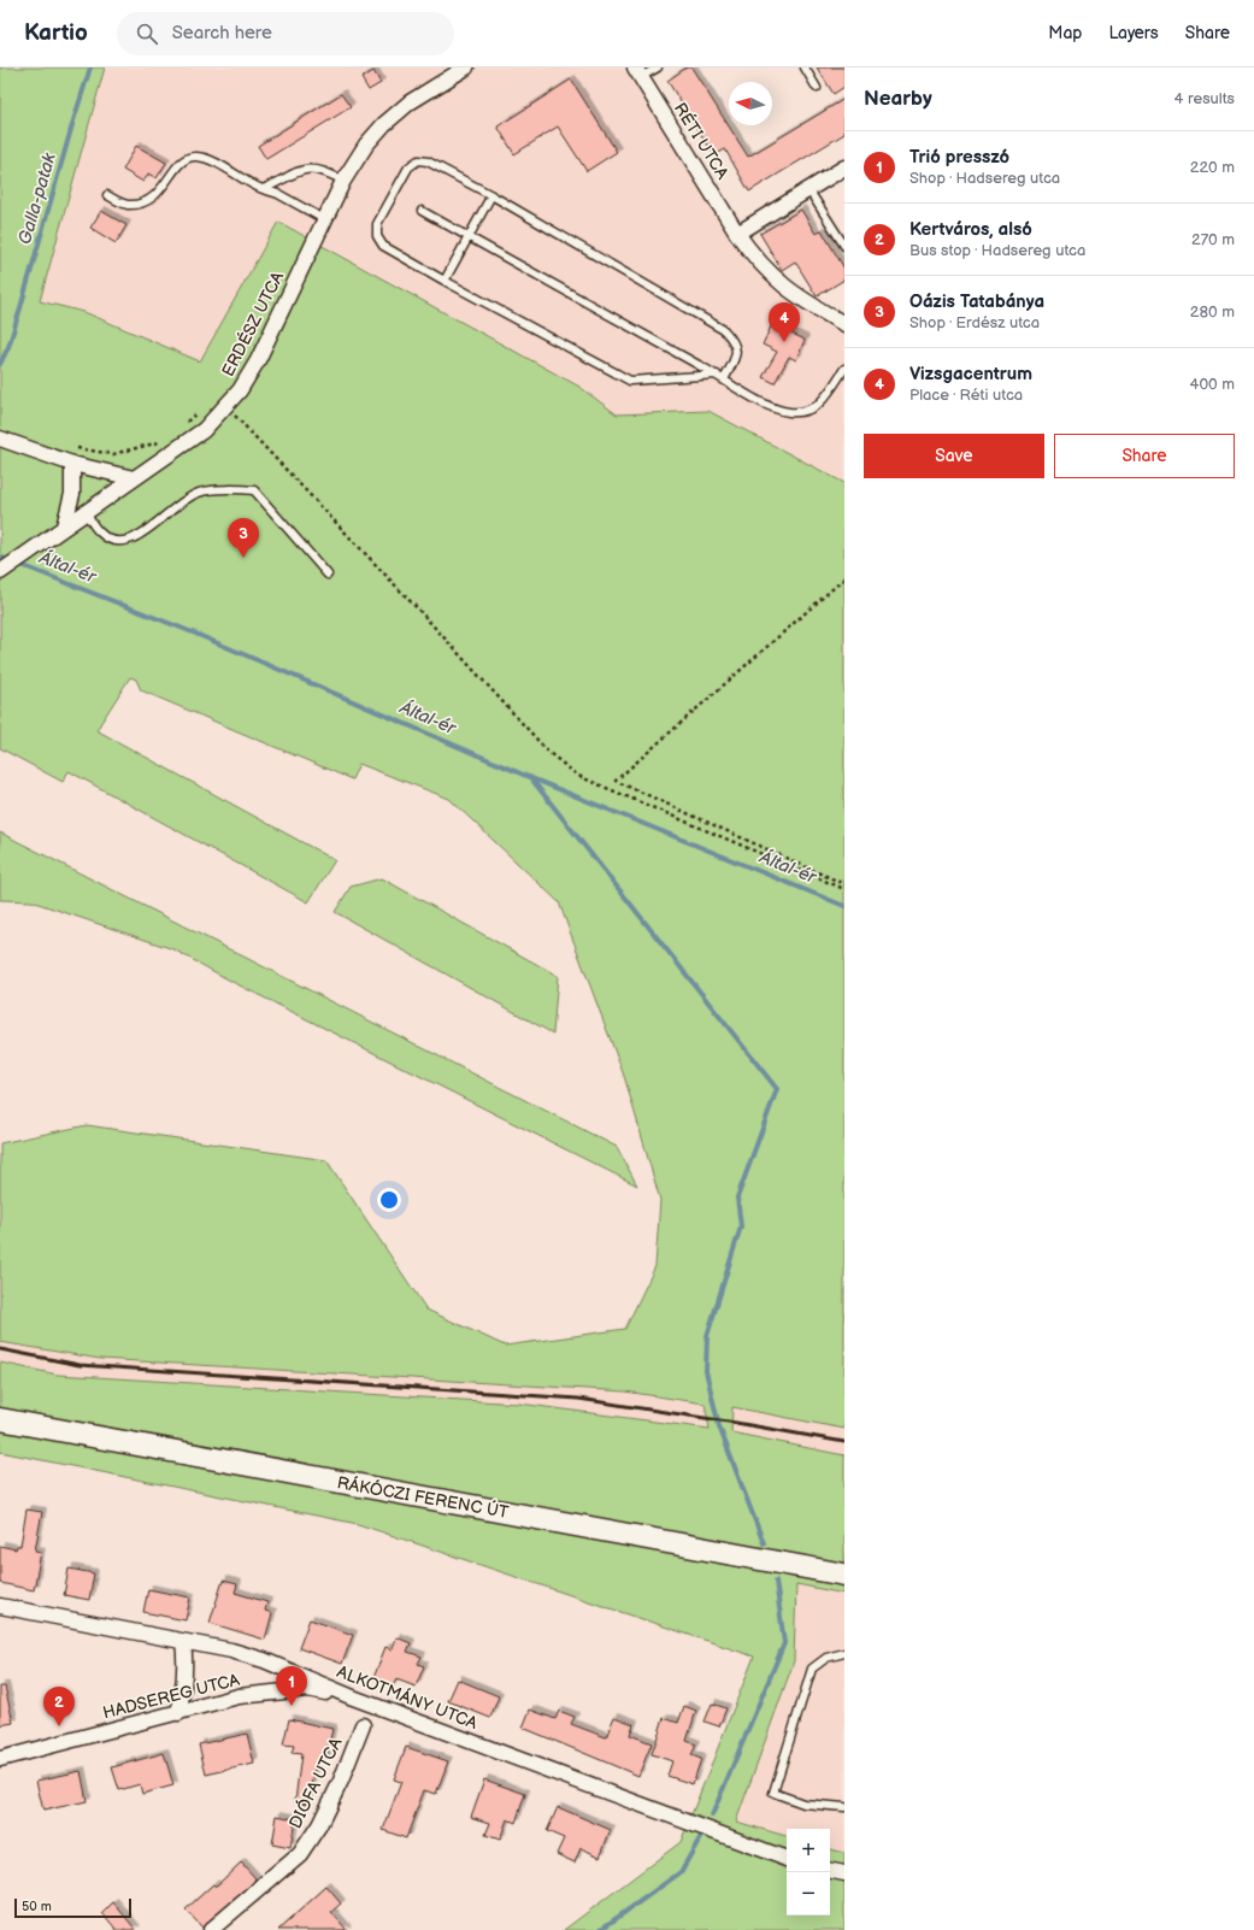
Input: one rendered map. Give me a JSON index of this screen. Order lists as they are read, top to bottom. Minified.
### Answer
{"streets":{"main road":["RÁKÓCZI FERENC ÚT"],"street":["RÉTI UTCA","ERDÉSZ UTCA","HADSEREG UTCA","ALKOTMÁNY UTCA","DIÓFA UTCA"]},"crossings":[["HADSEREG UTCA","ALKOTMÁNY UTCA"]],"water":["Galla-patak","Által-ér"],"scale_bar":"50 m","north":"left","page":{"header":"Kartio","search":"Search here","nav":["Map","Layers","Share"],"heading":["Nearby","4 results"],"list":[{"mark":"1","name":"Trió presszó","note":"Shop · Hadsereg utca","value":"220 m"},{"mark":"2","name":"Kertváros, alsó","note":"Bus stop · Hadsereg utca","value":"270 m"},{"mark":"3","name":"Oázis Tatabánya","note":"Shop · Erdész utca","value":"280 m"},{"mark":"4","name":"Vizsgacentrum","note":"Place · Réti utca","value":"400 m"}],"pins":["4","3","1","2"],"buttons":["Save","Share"],"map_buttons":["+","−"],"scale":"50 m"}}
